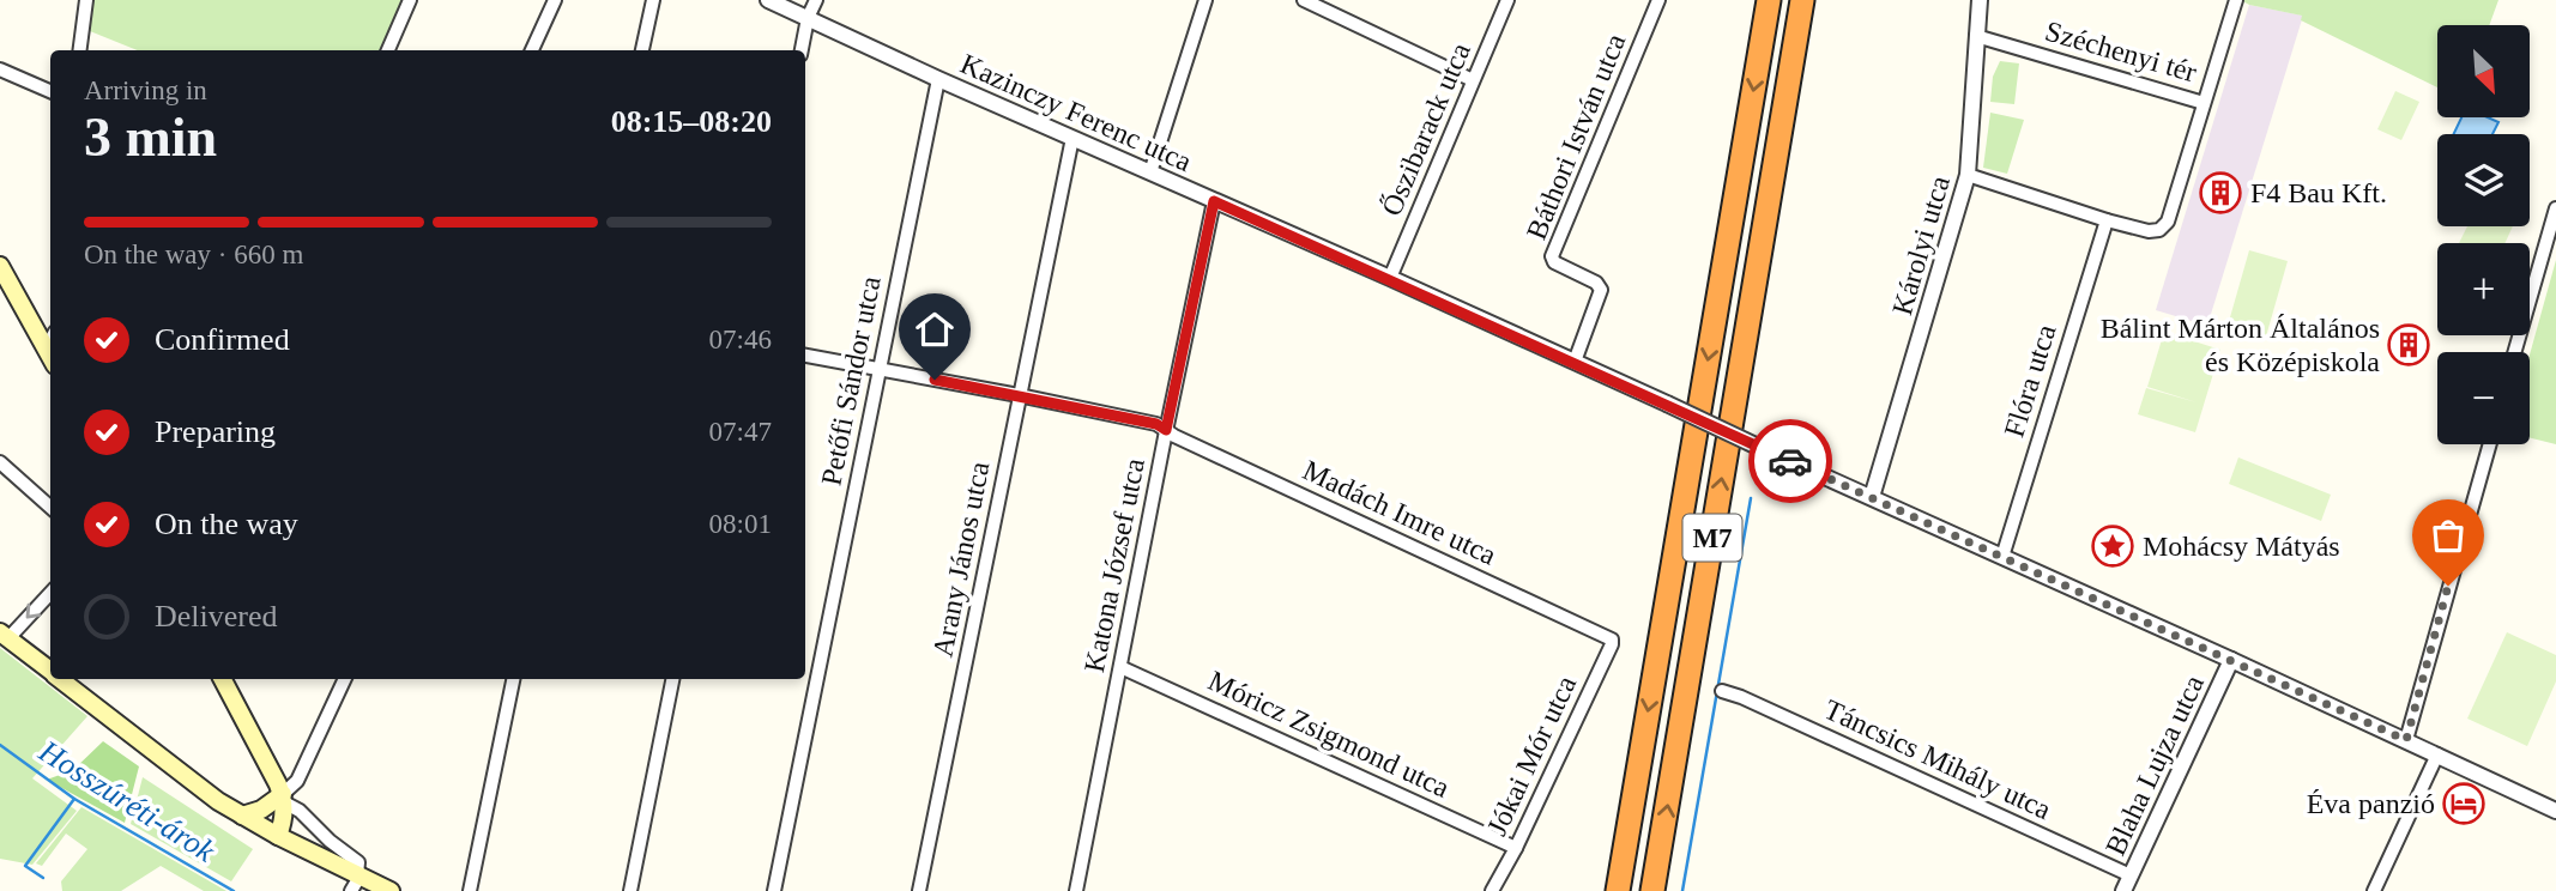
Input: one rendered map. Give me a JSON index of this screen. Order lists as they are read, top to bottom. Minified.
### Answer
{"streets":{"highway":["M7"],"street":["Széchenyi tér","Kazinczy Ferenc utca","Őszibarack utca","Báthori István utca","Károlyi utca","Petőfi Sándor utca","Flóra utca","Madách Imre utca","Arany János utca","Katona József utca","Móricz Zsigmond utca","Jókai Mór utca","Táncsics Mihály utca","Blaha Lujza utca"]},"crossings":[["Széchenyi tér","Károlyi utca"],["Kazinczy Ferenc utca","Őszibarack utca"],["Kazinczy Ferenc utca","Báthori István utca"],["Kazinczy Ferenc utca","Károlyi utca"],["Kazinczy Ferenc utca","Petőfi Sándor utca"],["Kazinczy Ferenc utca","Flóra utca"],["Kazinczy Ferenc utca","Arany János utca"],["Kazinczy Ferenc utca","Katona József utca"],["Kazinczy Ferenc utca","Blaha Lujza utca"],["Petőfi Sándor utca","Madách Imre utca"],["Madách Imre utca","Arany János utca"],["Madách Imre utca","Katona József utca"],["Madách Imre utca","Jókai Mór utca"],["Katona József utca","Móricz Zsigmond utca"],["Móricz Zsigmond utca","Jókai Mór utca"],["Táncsics Mihály utca","Blaha Lujza utca"]],"water":["Hosszúréti-árok"],"places":{"building":["F4 Bau Kft.","Bálint Márton Általános és Középiskola"],"place":["Mohácsy Mátyás"],"hotel":["Éva panzió"]},"north":"bottom right","page":{"map_buttons":["+","−"],"heading":["3 min","Arriving in","08:15–08:20"],"bar":"On the way · 660 m","list":[["Confirmed","07:46"],["Preparing","07:47"],["On the way","08:01"],"Delivered"]}}
